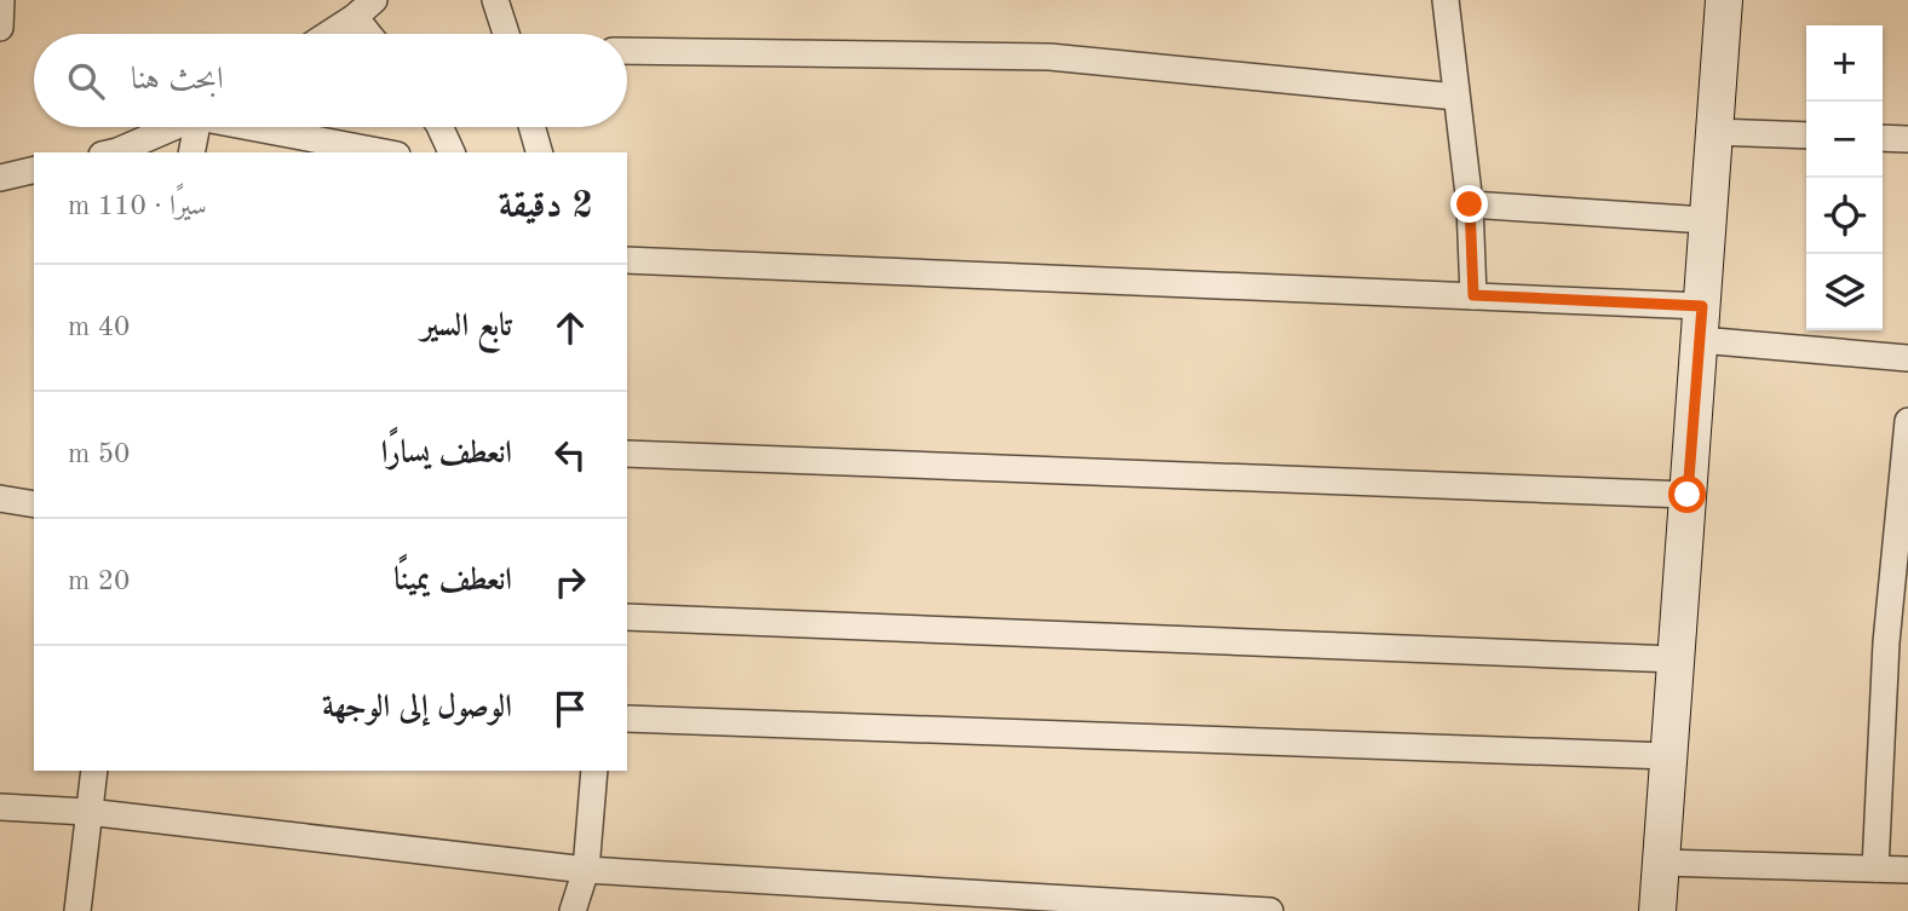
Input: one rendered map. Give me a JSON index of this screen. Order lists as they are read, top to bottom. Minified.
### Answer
{"page":{"map_buttons":["+","−"],"search":"ابحث هنا","heading":["2 دقيقة","سيرًا · 110 m"],"list":[["تابع السير","40 m"],["انعطف يسارًا","50 m"],["انعطف يمينًا","20 m"],"الوصول إلى الوجهة"]}}
